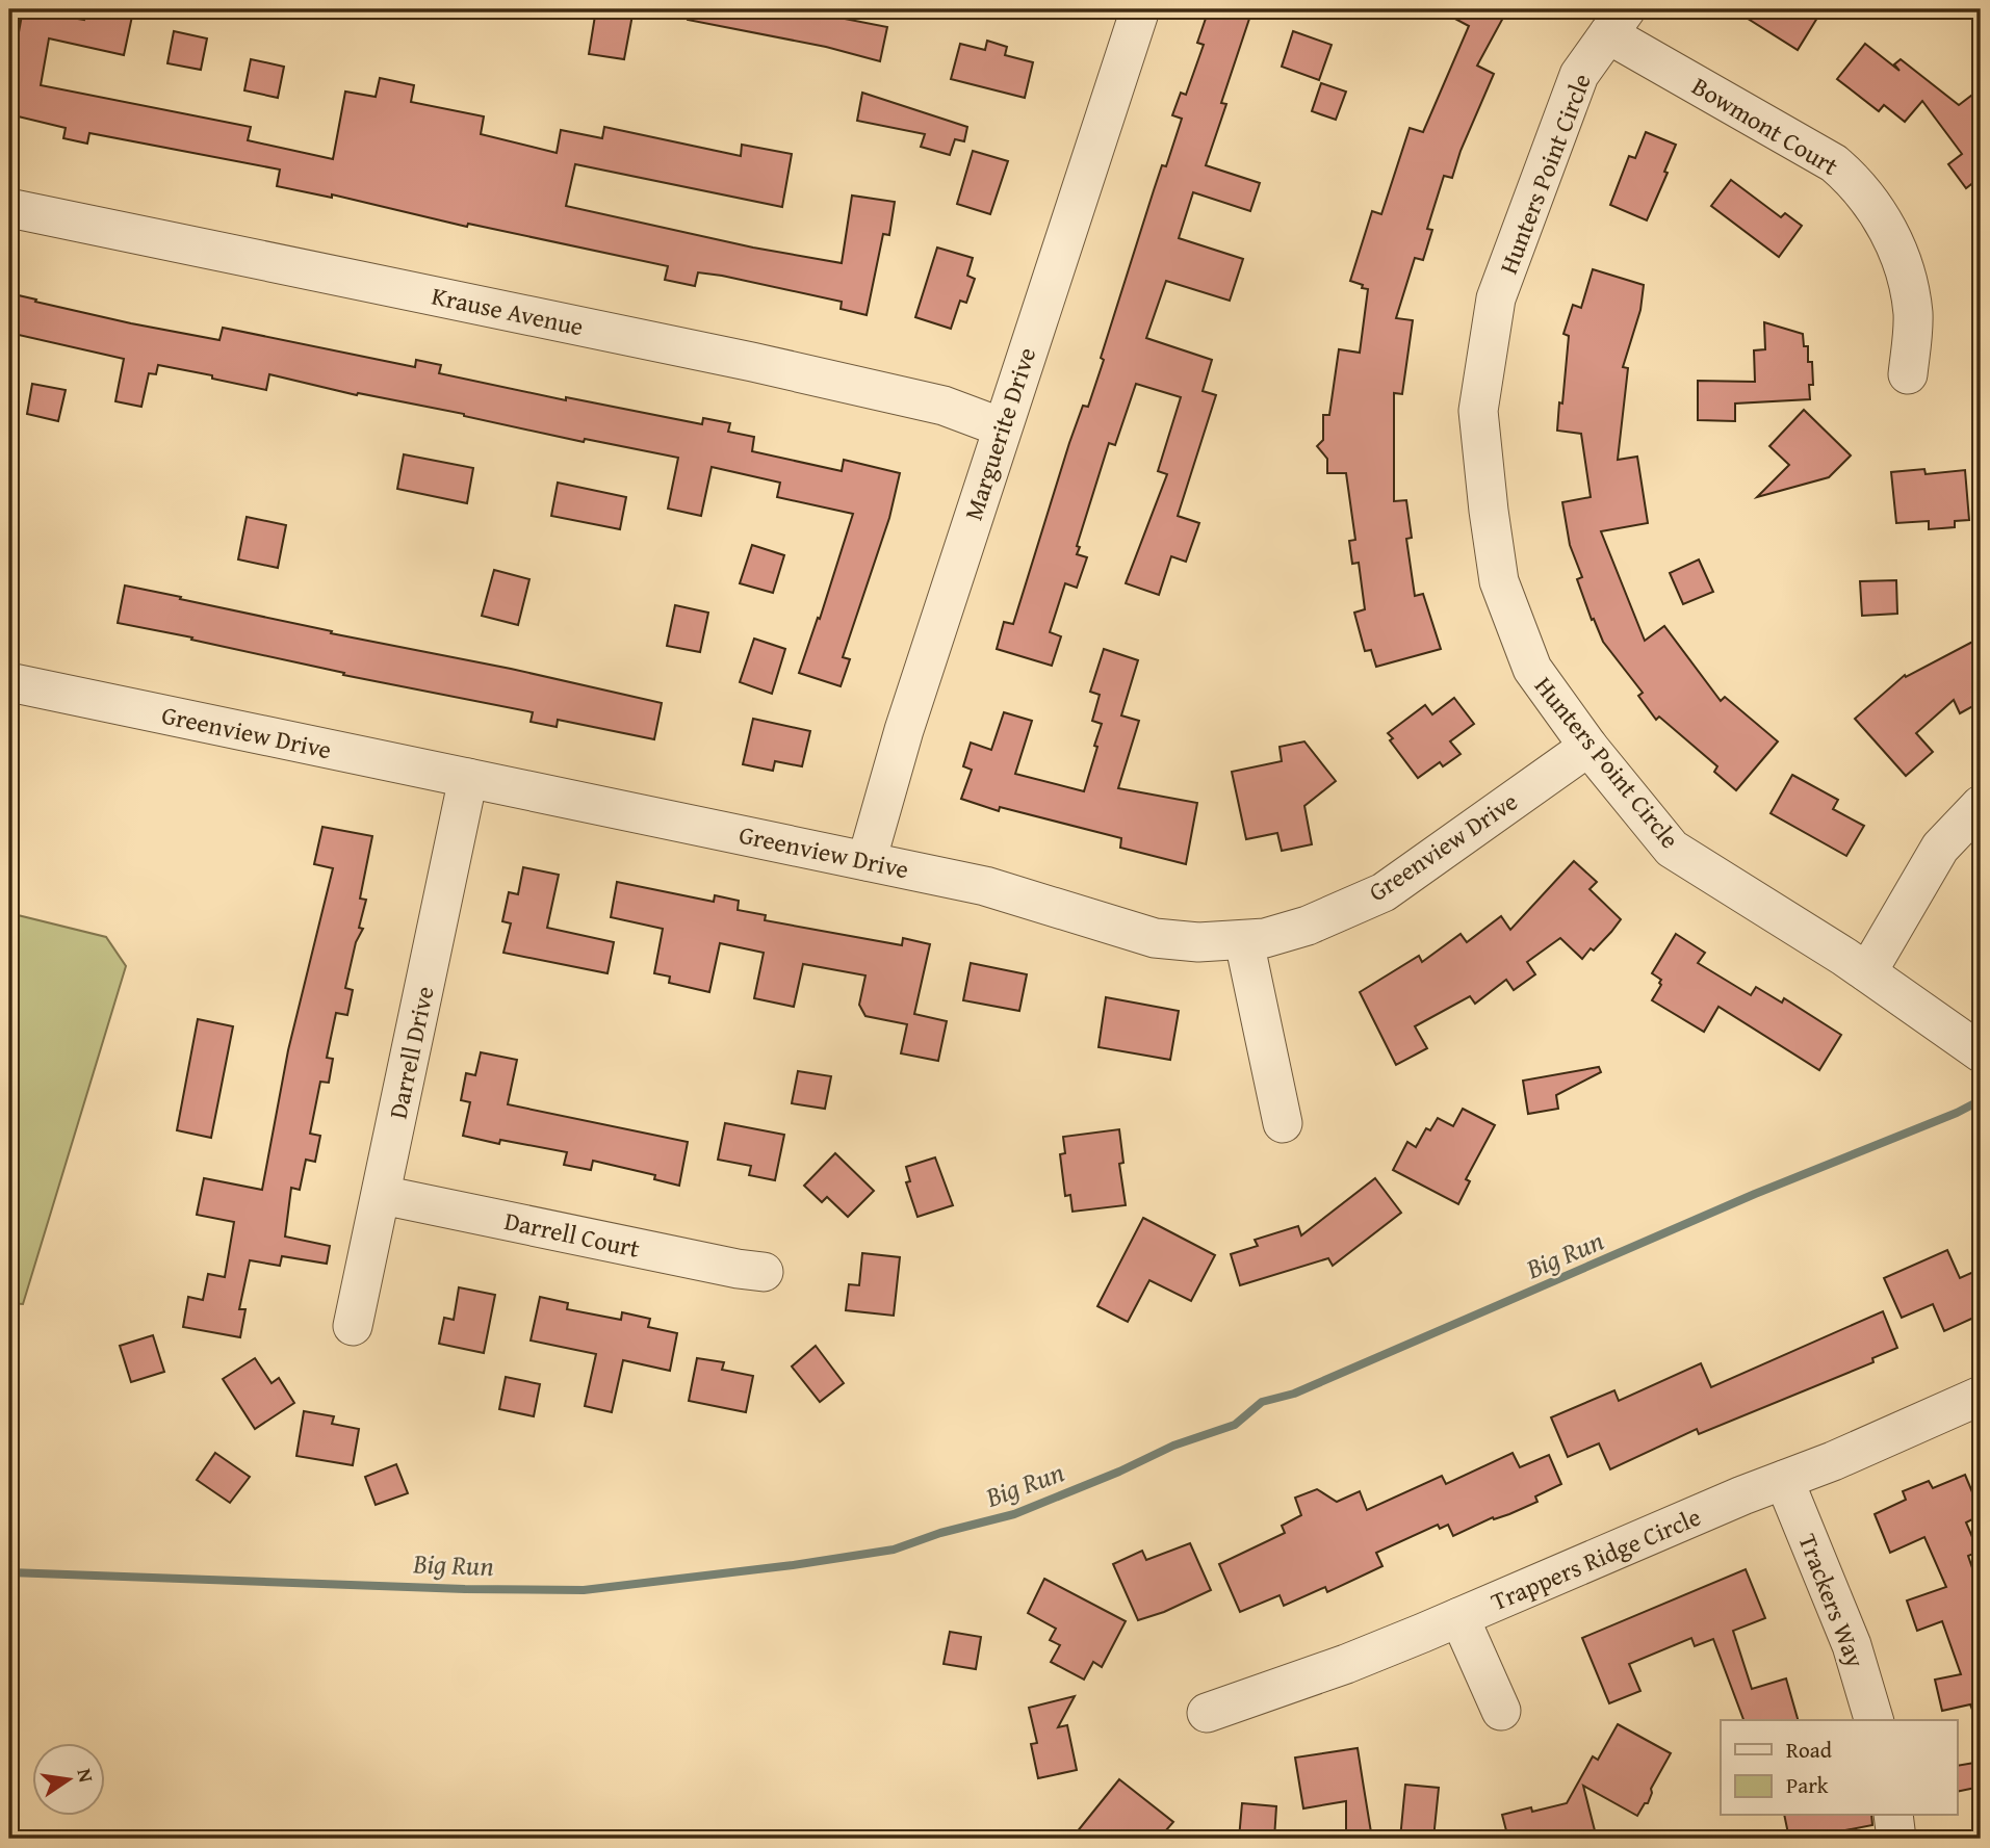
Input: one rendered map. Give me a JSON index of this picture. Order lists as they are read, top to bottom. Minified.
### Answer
{"streets":{"street":["Bowmont Court","Hunters Point Circle","Krause Avenue","Marguerite Drive","Greenview Drive","Darrell Drive","Darrell Court","Trappers Ridge Circle","Trackers Way"]},"crossings":[["Bowmont Court","Hunters Point Circle"],["Hunters Point Circle","Greenview Drive"],["Krause Avenue","Marguerite Drive"],["Marguerite Drive","Greenview Drive"],["Greenview Drive","Darrell Drive"],["Darrell Drive","Darrell Court"],["Trappers Ridge Circle","Trackers Way"]],"water":["Big Run"],"legend":["Road","Park"],"north":"right"}
